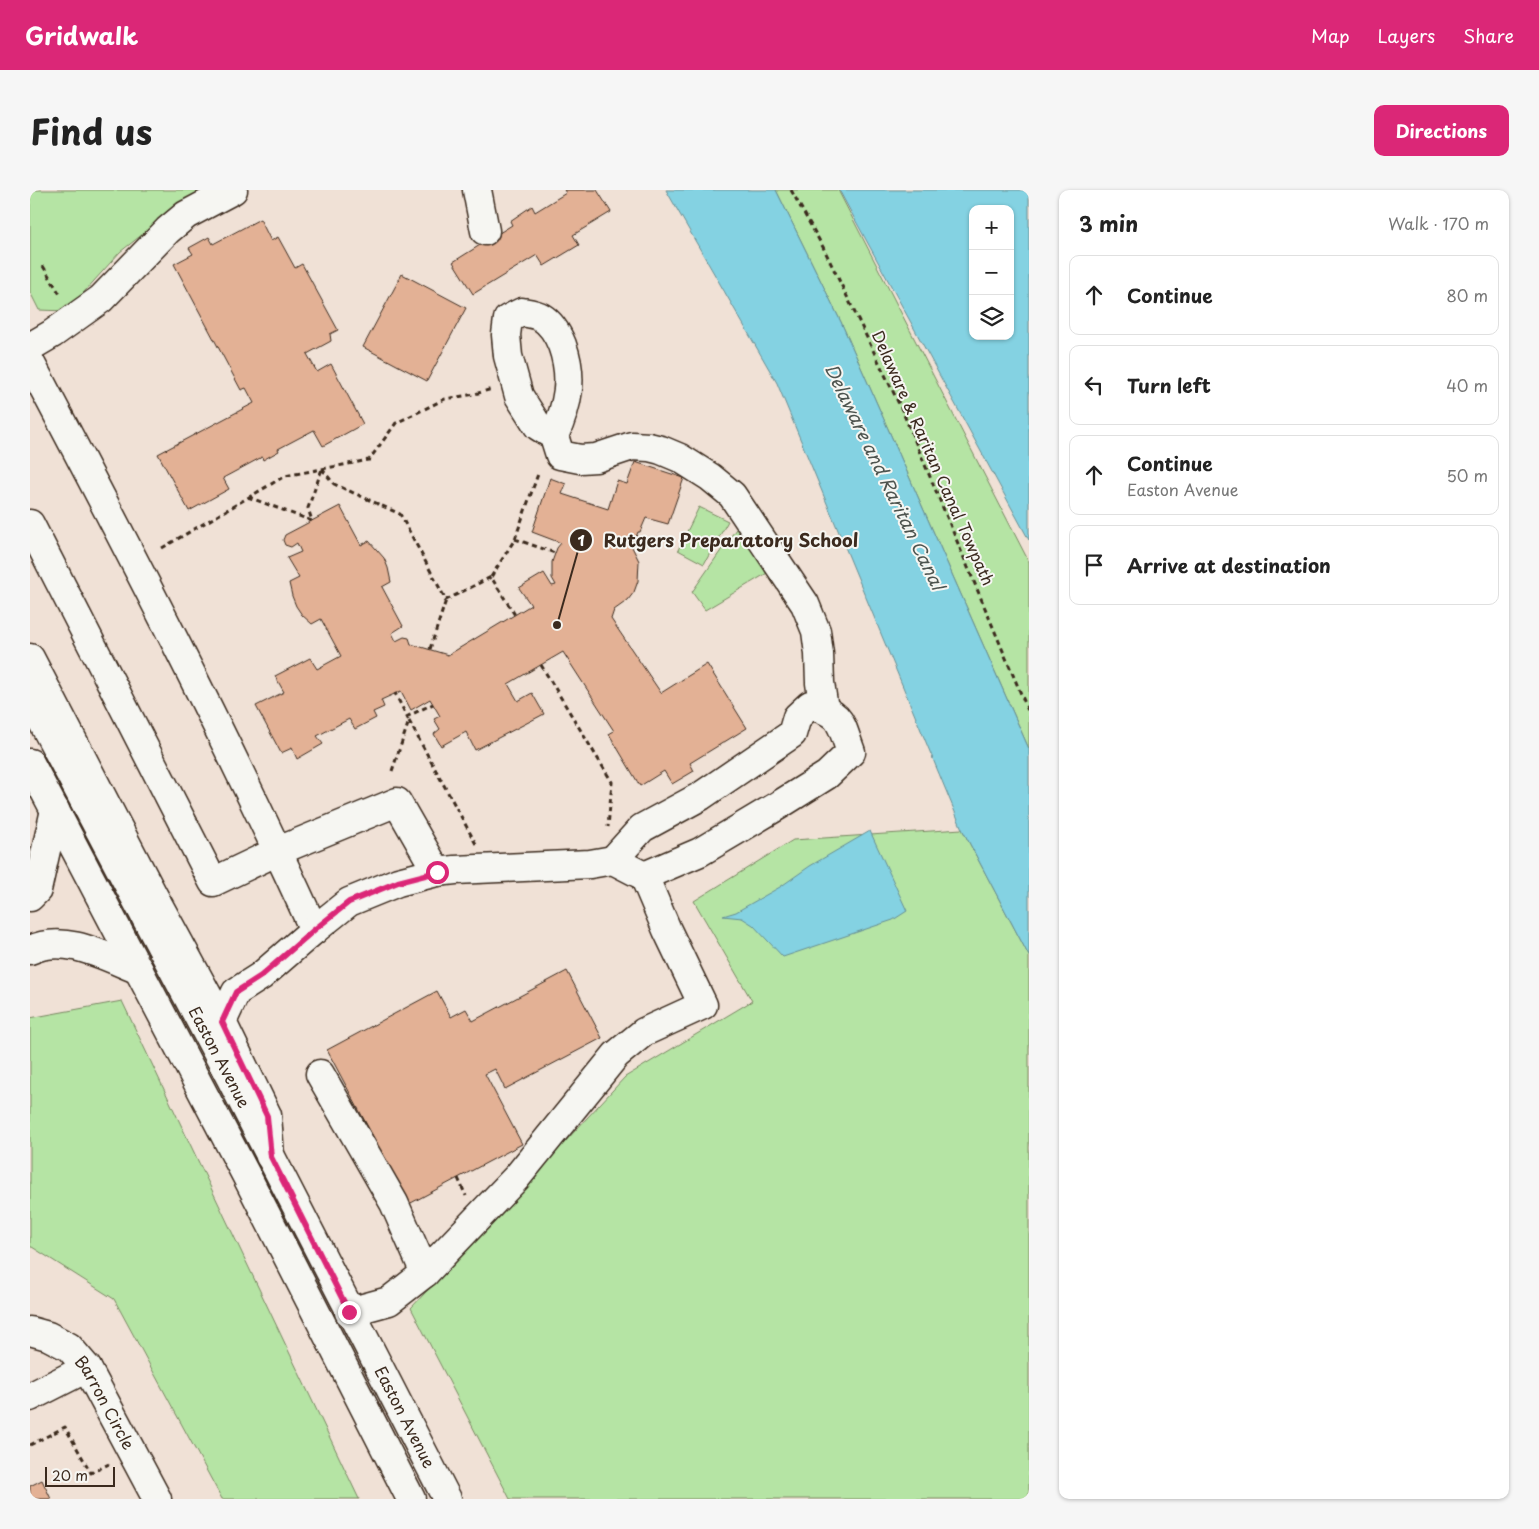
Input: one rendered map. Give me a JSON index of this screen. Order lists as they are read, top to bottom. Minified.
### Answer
{"streets":{"main road":["Easton Avenue","Barron Circle"],"path":["Delaware & Raritan Canal Towpath"]},"water":["Delaware and Raritan Canal"],"places":["Rutgers Preparatory School"],"scale_bar":"20 m","page":{"header":"Gridwalk","nav":["Map","Layers","Share"],"title":"Find us","buttons":"Directions","heading":["3 min","Walk · 170 m"],"map_buttons":["+","−"],"list":[["Continue","80 m"],["Turn left","40 m"],["Continue","Easton Avenue","50 m"],"Arrive at destination"],"scale":"20 m"}}
